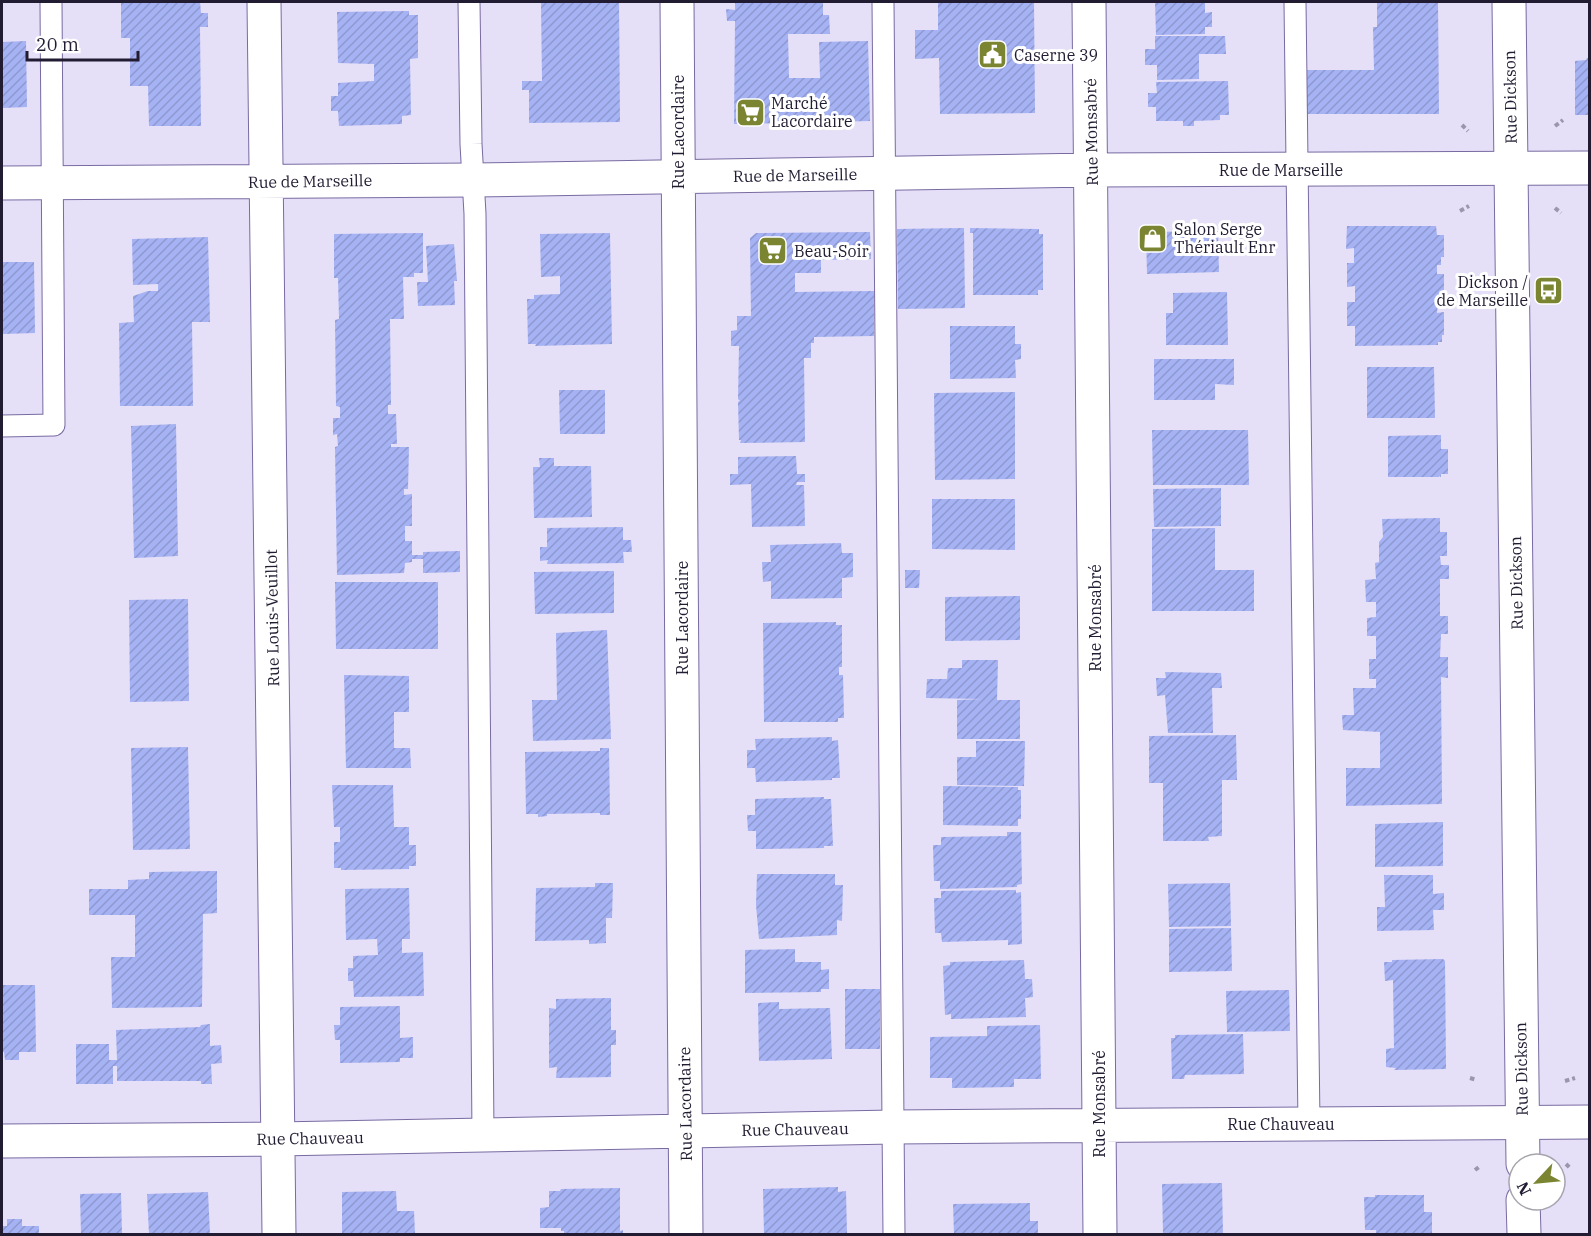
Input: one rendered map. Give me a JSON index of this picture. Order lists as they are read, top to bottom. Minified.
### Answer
{"streets":{"street":["Rue Dickson","Rue Lacordaire","Rue Monsabré","Rue de Marseille","Rue Louis-Veuillot","Rue Chauveau"]},"crossings":[["Rue Dickson","Rue de Marseille"],["Rue Dickson","Rue Chauveau"],["Rue Lacordaire","Rue de Marseille"],["Rue Lacordaire","Rue Chauveau"],["Rue Monsabré","Rue de Marseille"],["Rue Monsabré","Rue Chauveau"],["Rue de Marseille","Rue Louis-Veuillot"],["Rue Louis-Veuillot","Rue Chauveau"]],"places":{"public building":["Caserne 39"],"supermarket":["Marché Lacordaire","Beau-Soir"],"shop":["Salon Serge Thériault Enr"],"bus stop":["Dickson / de Marseille"]},"scale_bar":"20 m","north":"bottom left"}
